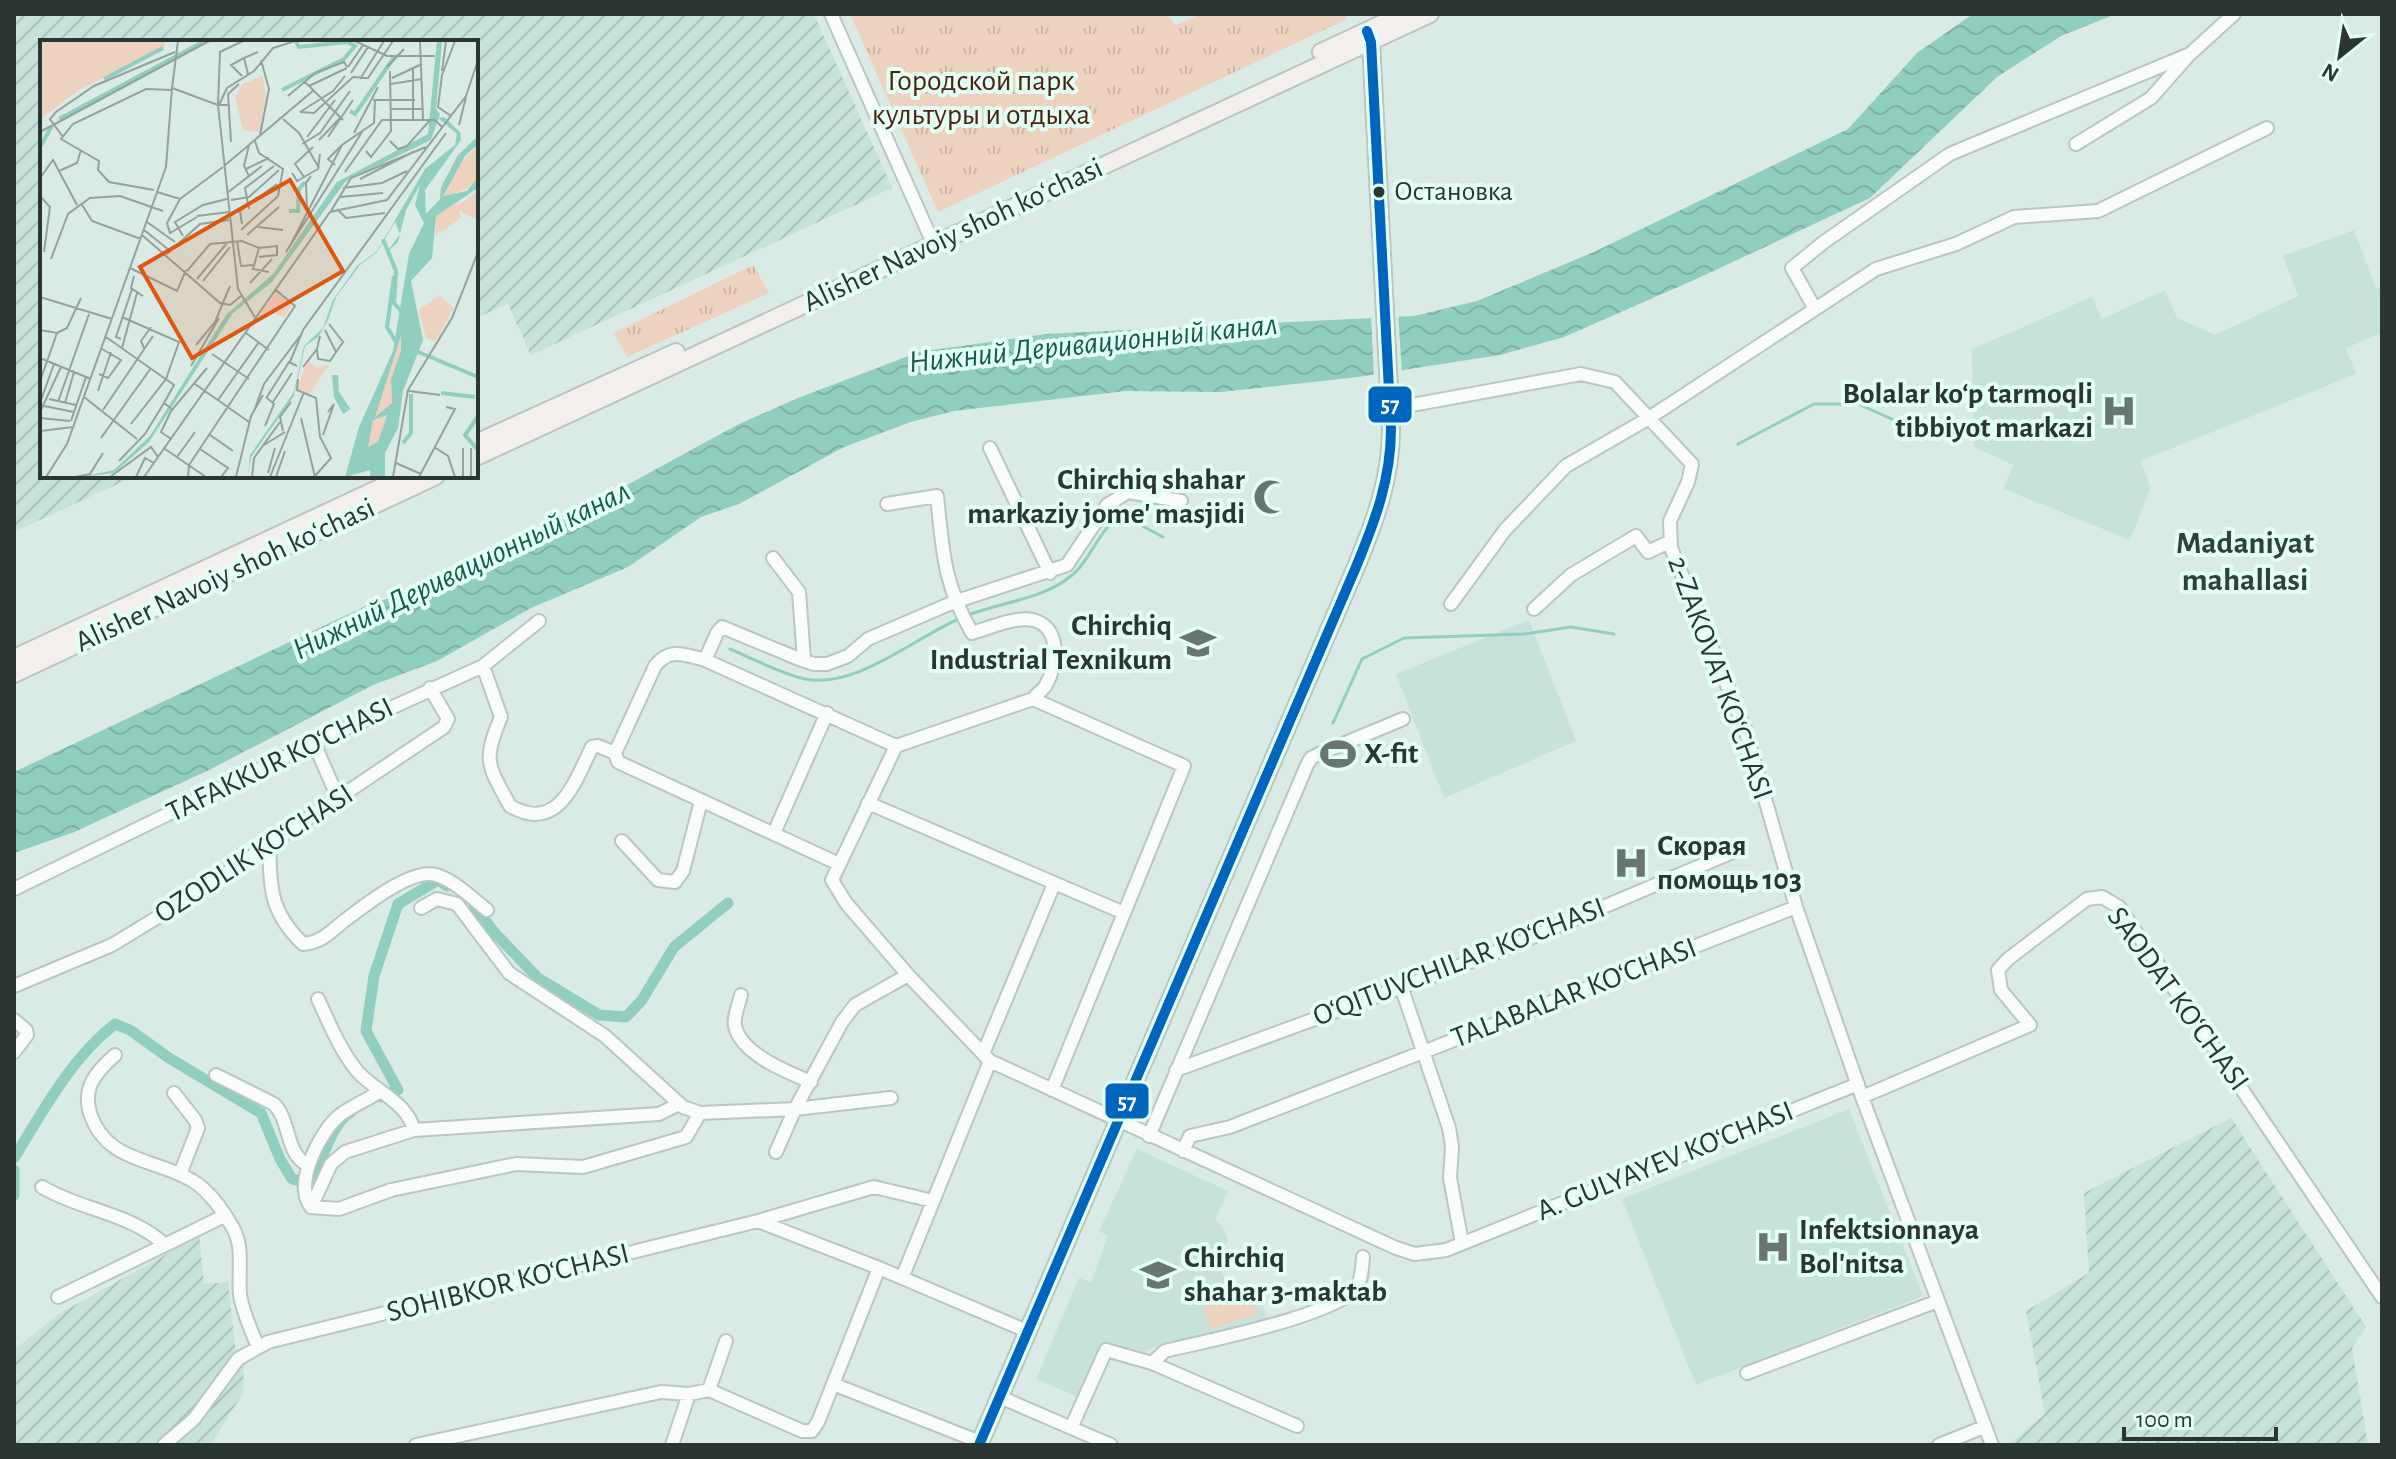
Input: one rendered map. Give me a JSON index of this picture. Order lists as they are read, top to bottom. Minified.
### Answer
{"streets":{"main road":["Alisher Navoiy shoh koʻchasi"],"street":["2-ZAKOVAT KO‘CHASI","TAFAKKUR KO‘CHASI","OZODLIK KO‘CHASI","O‘QITUVCHILAR KO‘CHASI","TALABALAR KO‘CHASI","SAODAT KO‘CHASI","A. GULYAYEV KO‘CHASI","SOHIBKOR KO‘CHASI"]},"crossings":[["2-ZAKOVAT KO‘CHASI","TALABALAR KO‘CHASI"],["TAFAKKUR KO‘CHASI","OZODLIK KO‘CHASI"],["TALABALAR KO‘CHASI","A. GULYAYEV KO‘CHASI"],["SAODAT KO‘CHASI","A. GULYAYEV KO‘CHASI"]],"districts":["Madaniyat mahallasi"],"water":["Нижний Деривационный канал"],"parks":["Городской парк культуры и отдыха"],"places":{"other":["Остановка"],"hospital":["Bolalar ko‘p tarmoqli tibbiyot markazi","Скорая помощь 103","Infektsionnaya Bol'nitsa"],"mosque":["Chirchiq shahar markaziy jome' masjidi"],"school or university":["Chirchiq Industrial Texnikum","Chirchiq shahar 3-maktab"],"sports":["X-fit"]},"lines":["transit line 57"],"scale_bar":"100 m","north":"bottom left"}
